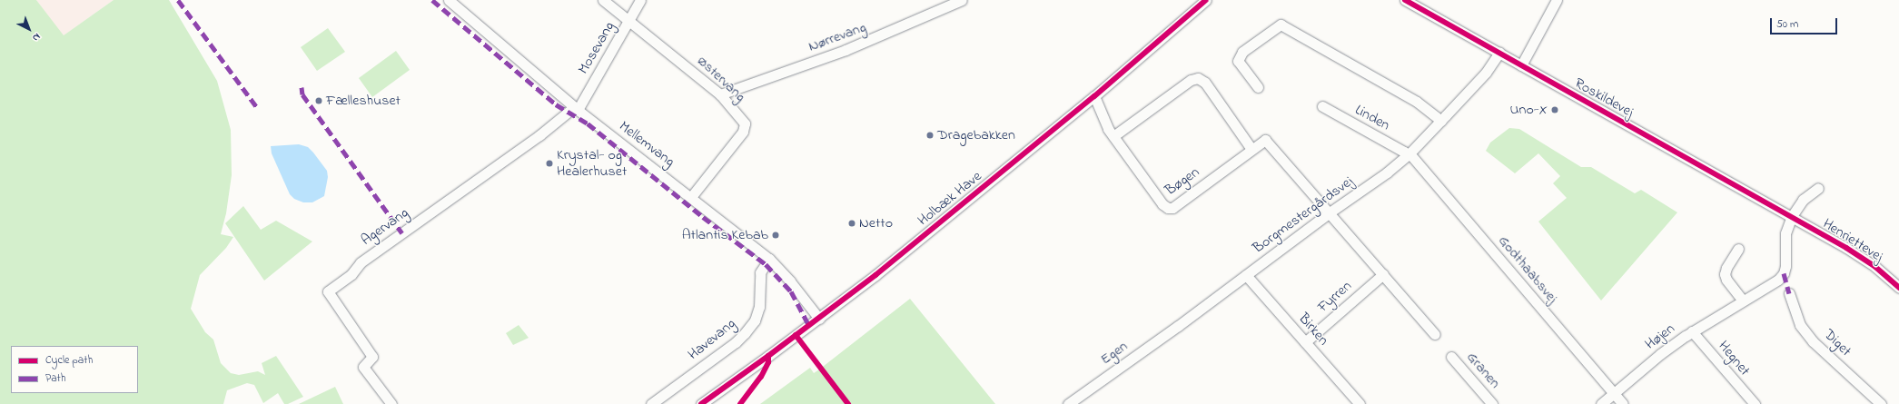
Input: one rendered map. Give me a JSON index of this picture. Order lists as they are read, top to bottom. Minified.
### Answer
{"streets":{"street":["Nørrevang","Mosevang","Østervang","Roskildevej","Linden","Mellemvang","Bøgen","Holbæk Have","Borgmestergårdsvej","Agervang","Henriettevej","Godthaabsvej","Fyrren","Birken","Højen","Havevang","Diget","Egen","Hegnet","Granen"]},"crossings":[["Nørrevang","Østervang"],["Mosevang","Østervang"],["Mosevang","Mellemvang"],["Mosevang","Agervang"],["Østervang","Mellemvang"],["Roskildevej","Borgmestergårdsvej"],["Roskildevej","Henriettevej"],["Roskildevej","Højen"],["Linden","Borgmestergårdsvej"],["Linden","Godthaabsvej"],["Mellemvang","Holbæk Have"],["Mellemvang","Agervang"],["Mellemvang","Havevang"],["Bøgen","Holbæk Have"],["Bøgen","Borgmestergårdsvej"],["Borgmestergårdsvej","Godthaabsvej"],["Borgmestergårdsvej","Birken"],["Borgmestergårdsvej","Egen"],["Henriettevej","Højen"],["Godthaabsvej","Højen"],["Fyrren","Birken"],["Højen","Hegnet"]],"places":["Fælleshuset","Uno-X","Dragebakken","Krystal- og Healerhuset","Netto","Atlantis Kebab"],"legend":["Cycle path","Path"],"scale_bar":"50 m","north":"bottom right"}
